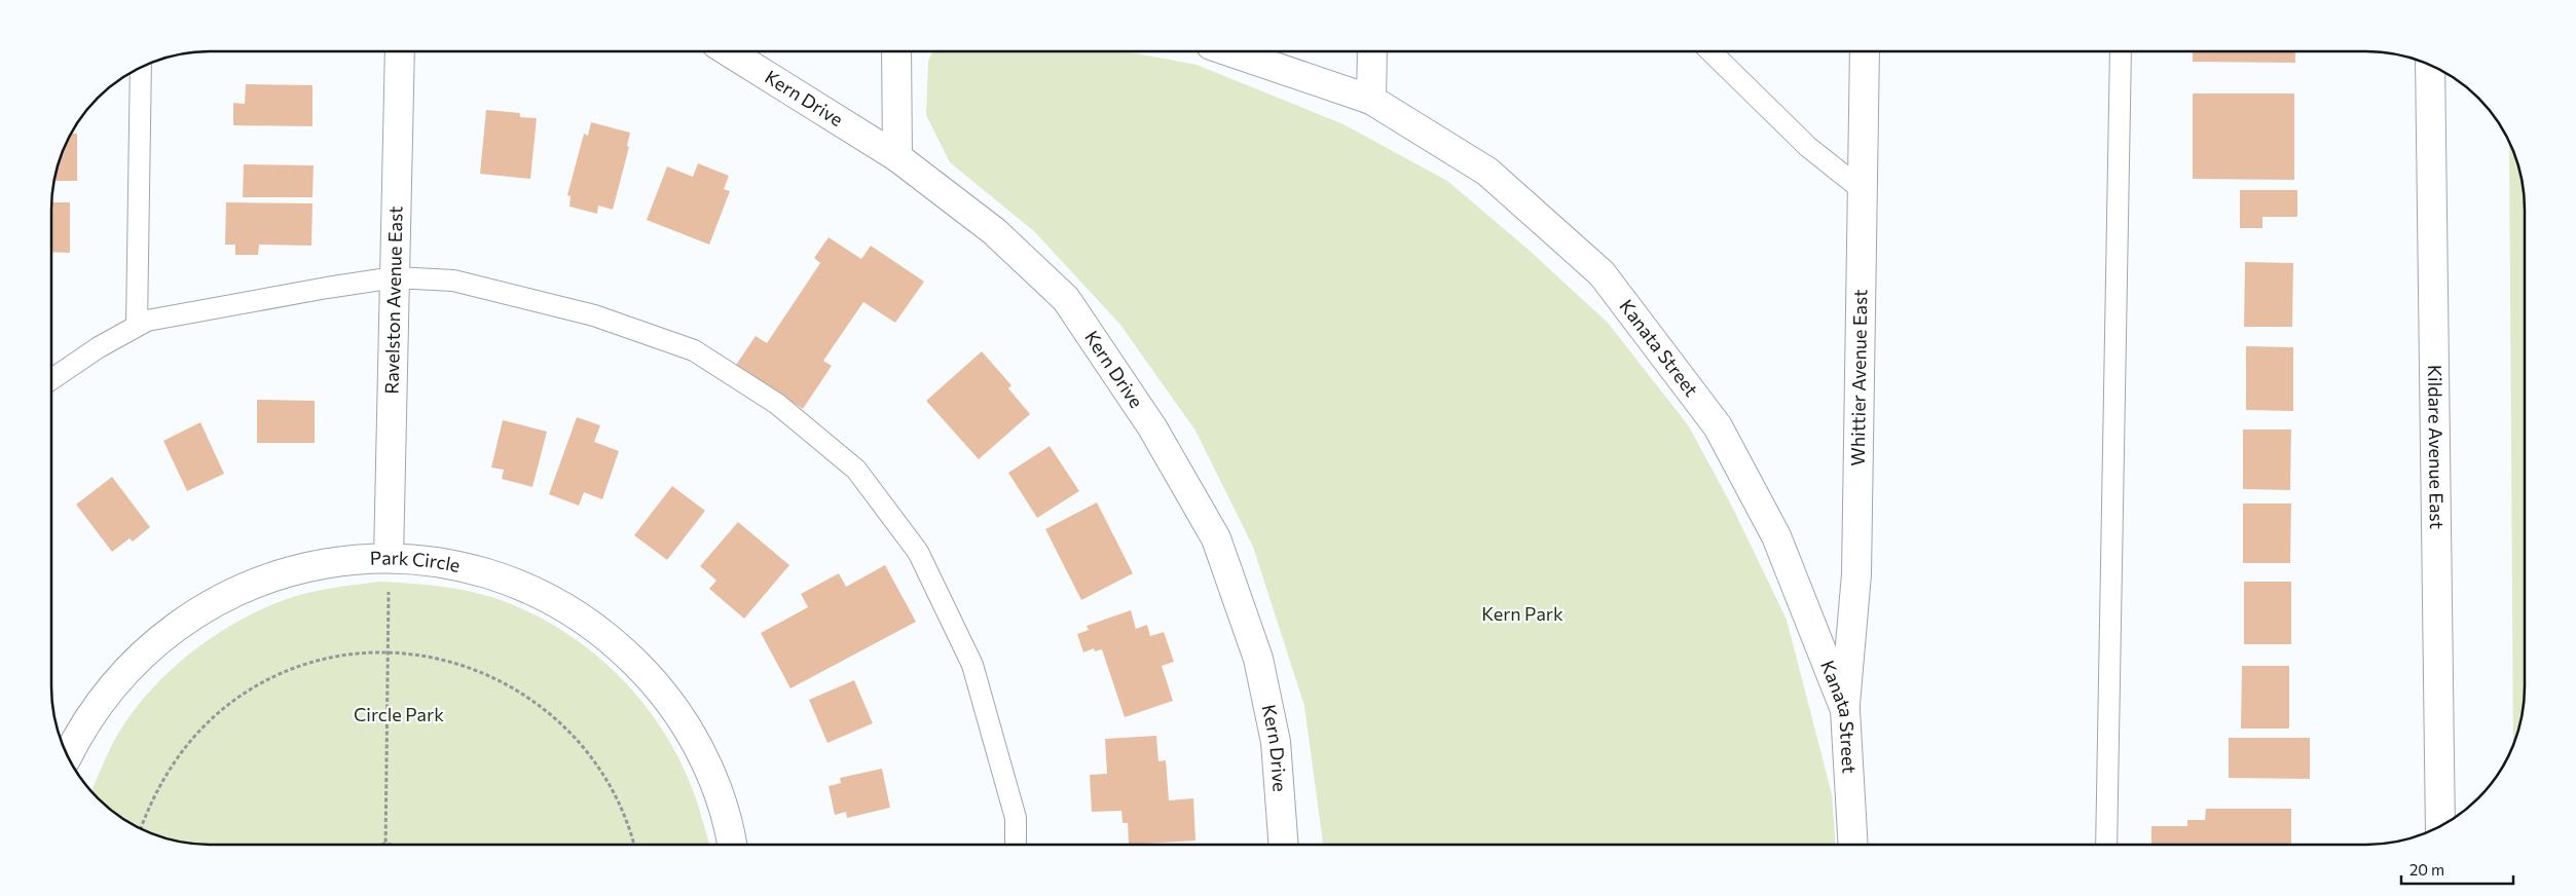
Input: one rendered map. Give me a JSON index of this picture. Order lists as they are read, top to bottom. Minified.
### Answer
{"streets":{"street":["Kern Drive","Ravelston Avenue East","Kanata Street","Whittier Avenue East","Kildare Avenue East","Park Circle"]},"crossings":[["Ravelston Avenue East","Park Circle"],["Kanata Street","Whittier Avenue East"]],"parks":["Kern Park","Circle Park"],"scale_bar":"20 m"}
